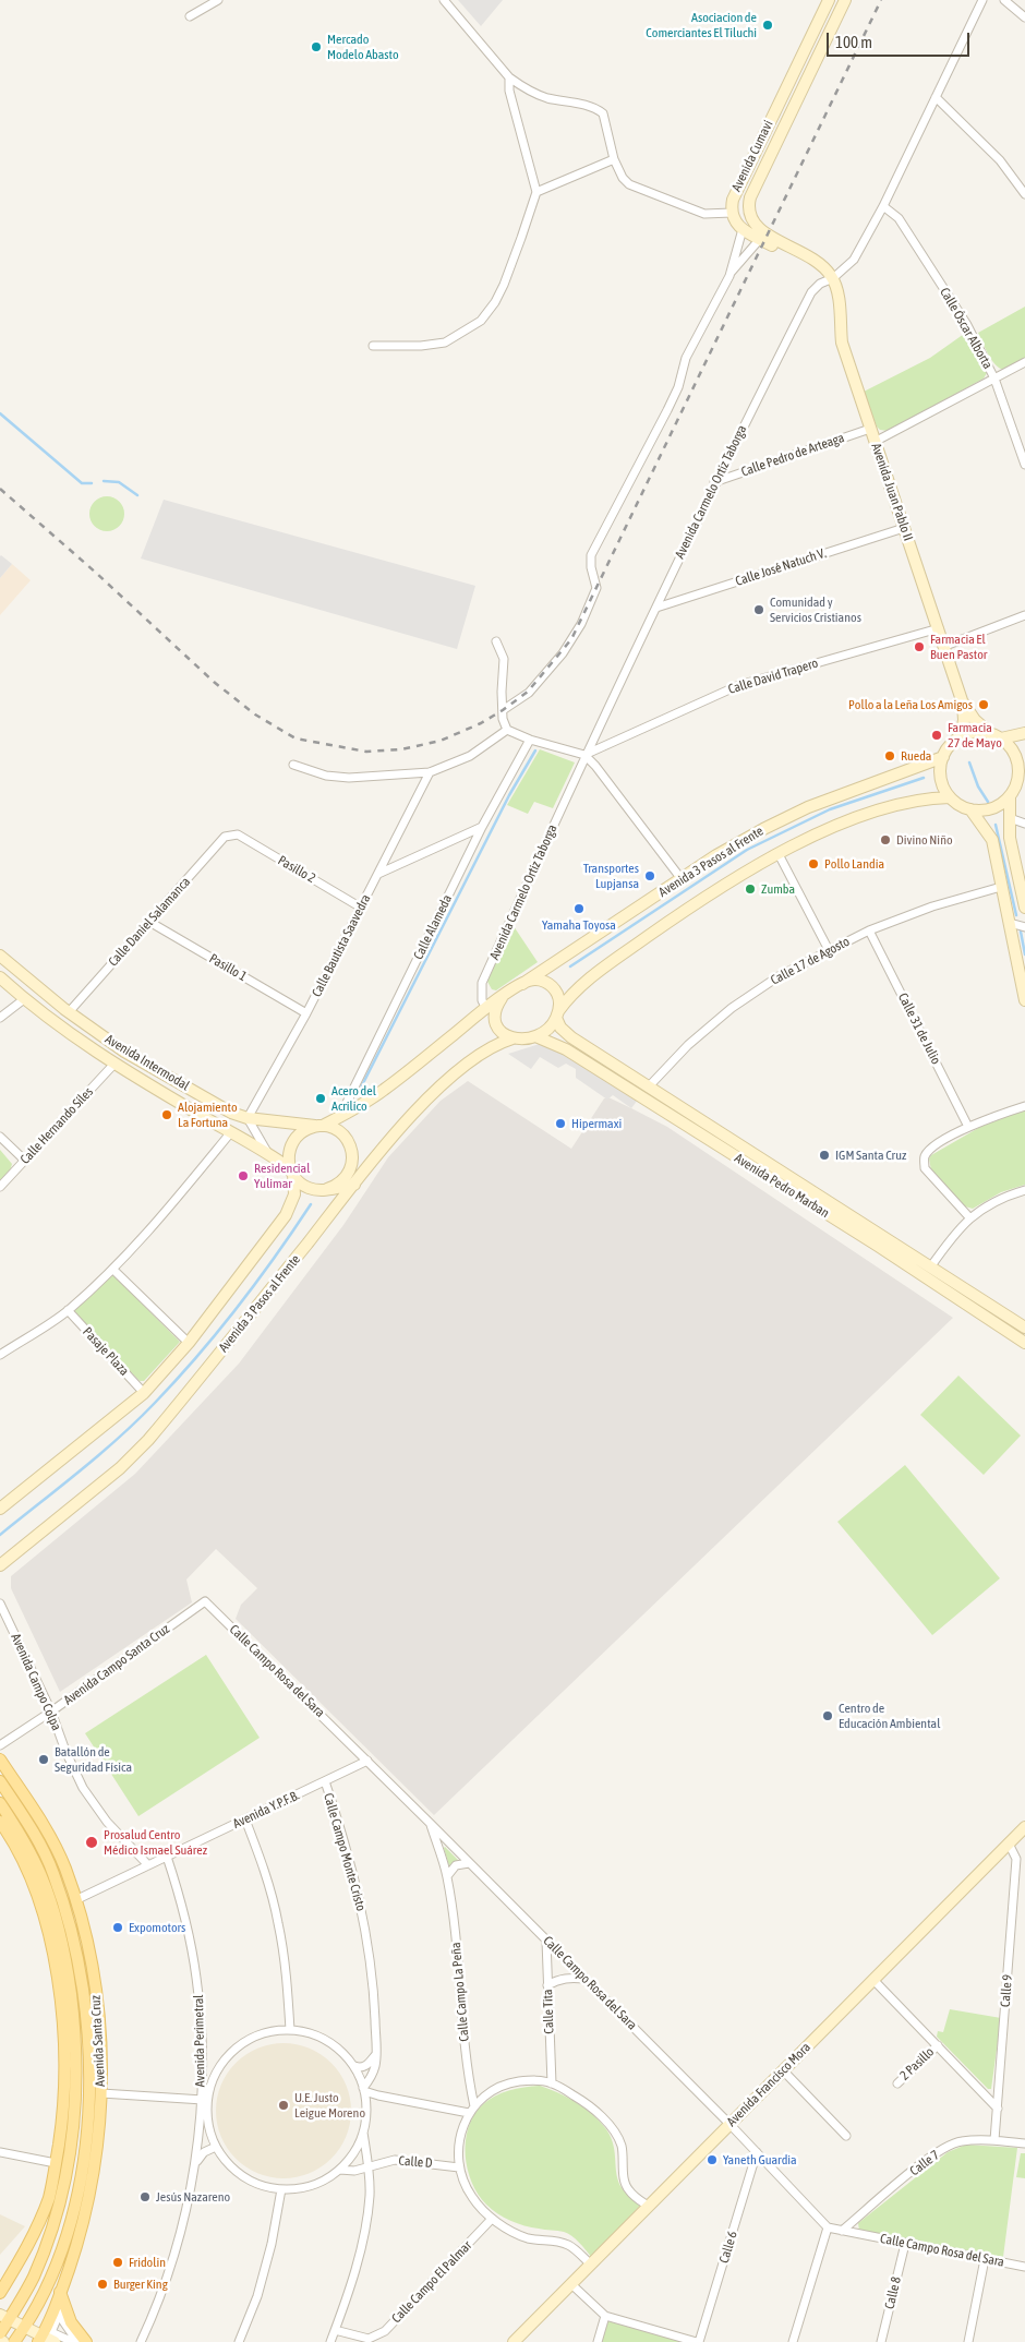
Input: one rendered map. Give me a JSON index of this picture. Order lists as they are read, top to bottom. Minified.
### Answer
{"streets":{"main road":["Avenida Cumavi","Avenida Juan Pablo II","Avenida 3 Pasos al Frente","Avenida Intermodal","Avenida Pedro Marban","Avenida Santa Cruz","Avenida Francisco Mora"],"street":["Calle Óscar Alborta","Calle Pedro de Arteaga","Avenida Carmelo Ortiz Taborga","Calle José Natuch V.","Calle David Trapero","Pasillo 2","Calle Daniel Salamanca","Calle Alameda","Calle Bautista Saavedra","Calle 17 de Agosto","Pasillo 1","Calle 31 de Julio","Calle Hernando Síles","Pasaje Plaza","Avenida Campo Santa Cruz","Calle Campo Rosa del Sara","Avenida Campo Colpa","Avenida Y.P.F.B.","Calle Campo Monte Cristo","Calle 9","Calle Campo La Peña","Calle Tita","Avenida Perimetral","2 Pasillo","Calle D","Calle 7","Calle 6","Calle Campo El Palmar","Calle 8"]},"crossings":[["Avenida Cumavi","Avenida Carmelo Ortiz Taborga"],["Avenida Cumavi","Avenida Juan Pablo II"],["Calle Óscar Alborta","Avenida Carmelo Ortiz Taborga"],["Calle Pedro de Arteaga","Avenida Carmelo Ortiz Taborga"],["Calle Pedro de Arteaga","Avenida Juan Pablo II"],["Avenida Carmelo Ortiz Taborga","Avenida Juan Pablo II"],["Avenida Carmelo Ortiz Taborga","Calle José Natuch V."],["Avenida Carmelo Ortiz Taborga","Calle David Trapero"],["Avenida Juan Pablo II","Calle José Natuch V."],["Avenida Juan Pablo II","Calle David Trapero"],["Avenida Juan Pablo II","Avenida 3 Pasos al Frente"],["Avenida 3 Pasos al Frente","Avenida Pedro Marban"],["Pasillo 2","Calle Daniel Salamanca"],["Pasillo 2","Calle Bautista Saavedra"],["Calle Daniel Salamanca","Pasillo 1"],["Calle Daniel Salamanca","Avenida Intermodal"],["Calle Bautista Saavedra","Pasillo 1"],["Calle Bautista Saavedra","Avenida Intermodal"],["Calle 17 de Agosto","Calle 31 de Julio"],["Calle 17 de Agosto","Avenida Pedro Marban"],["Avenida Intermodal","Calle Hernando Síles"],["Avenida Campo Santa Cruz","Calle Campo Rosa del Sara"],["Avenida Campo Santa Cruz","Avenida Campo Colpa"],["Calle Campo Rosa del Sara","Avenida Y.P.F.B."],["Calle Campo Rosa del Sara","Calle Campo La Peña"],["Calle Campo Rosa del Sara","Calle Tita"],["Calle Campo Rosa del Sara","Avenida Francisco Mora"],["Calle Campo Rosa del Sara","Calle 7"],["Calle Campo Rosa del Sara","Calle 6"],["Calle Campo Rosa del Sara","Calle 8"],["Avenida Campo Colpa","Avenida Y.P.F.B."],["Avenida Y.P.F.B.","Calle Campo Monte Cristo"],["Avenida Y.P.F.B.","Avenida Santa Cruz"],["Avenida Y.P.F.B.","Avenida Perimetral"],["Calle Campo Monte Cristo","Avenida Perimetral"],["Calle Campo Monte Cristo","Calle D"],["Calle 9","Avenida Francisco Mora"],["Calle 9","Calle 7"],["Calle Campo La Peña","Calle Tita"],["Calle Campo La Peña","Avenida Francisco Mora"],["Calle Campo La Peña","Calle D"],["Calle Campo La Peña","Calle Campo El Palmar"],["Calle Tita","Avenida Francisco Mora"],["Calle Tita","Calle D"],["Calle Tita","Calle Campo El Palmar"],["Avenida Perimetral","Calle D"],["Avenida Francisco Mora","Calle D"],["Avenida Francisco Mora","Calle Campo El Palmar"],["Calle D","Calle Campo El Palmar"]],"places":["Asociacion de Comerciantes El Tiluchi","Mercado Modelo Abasto","Comunidad y Servicios Cristianos","Farmacia El Buen Pastor","Pollo a la Leña Los Amigos","Farmacia 27 de Mayo","Rueda","Divino Niño","Pollo Landia","Transportes Lupjansa","Zumba","Yamaha Toyosa","Acero del Acrilico","Alojamiento La Fortuna","Hipermaxi","IGM Santa Cruz","Residencial Yulimar","Centro de Educación Ambiental","Batallón de Seguridad Física","Prosalud Centro Médico Ismael Suárez","Expomotors","U.E. Justo Leigue Moreno","Yaneth Guardia","Jesús Nazareno","Fridolin","Burger King"],"scale_bar":"100 m"}
